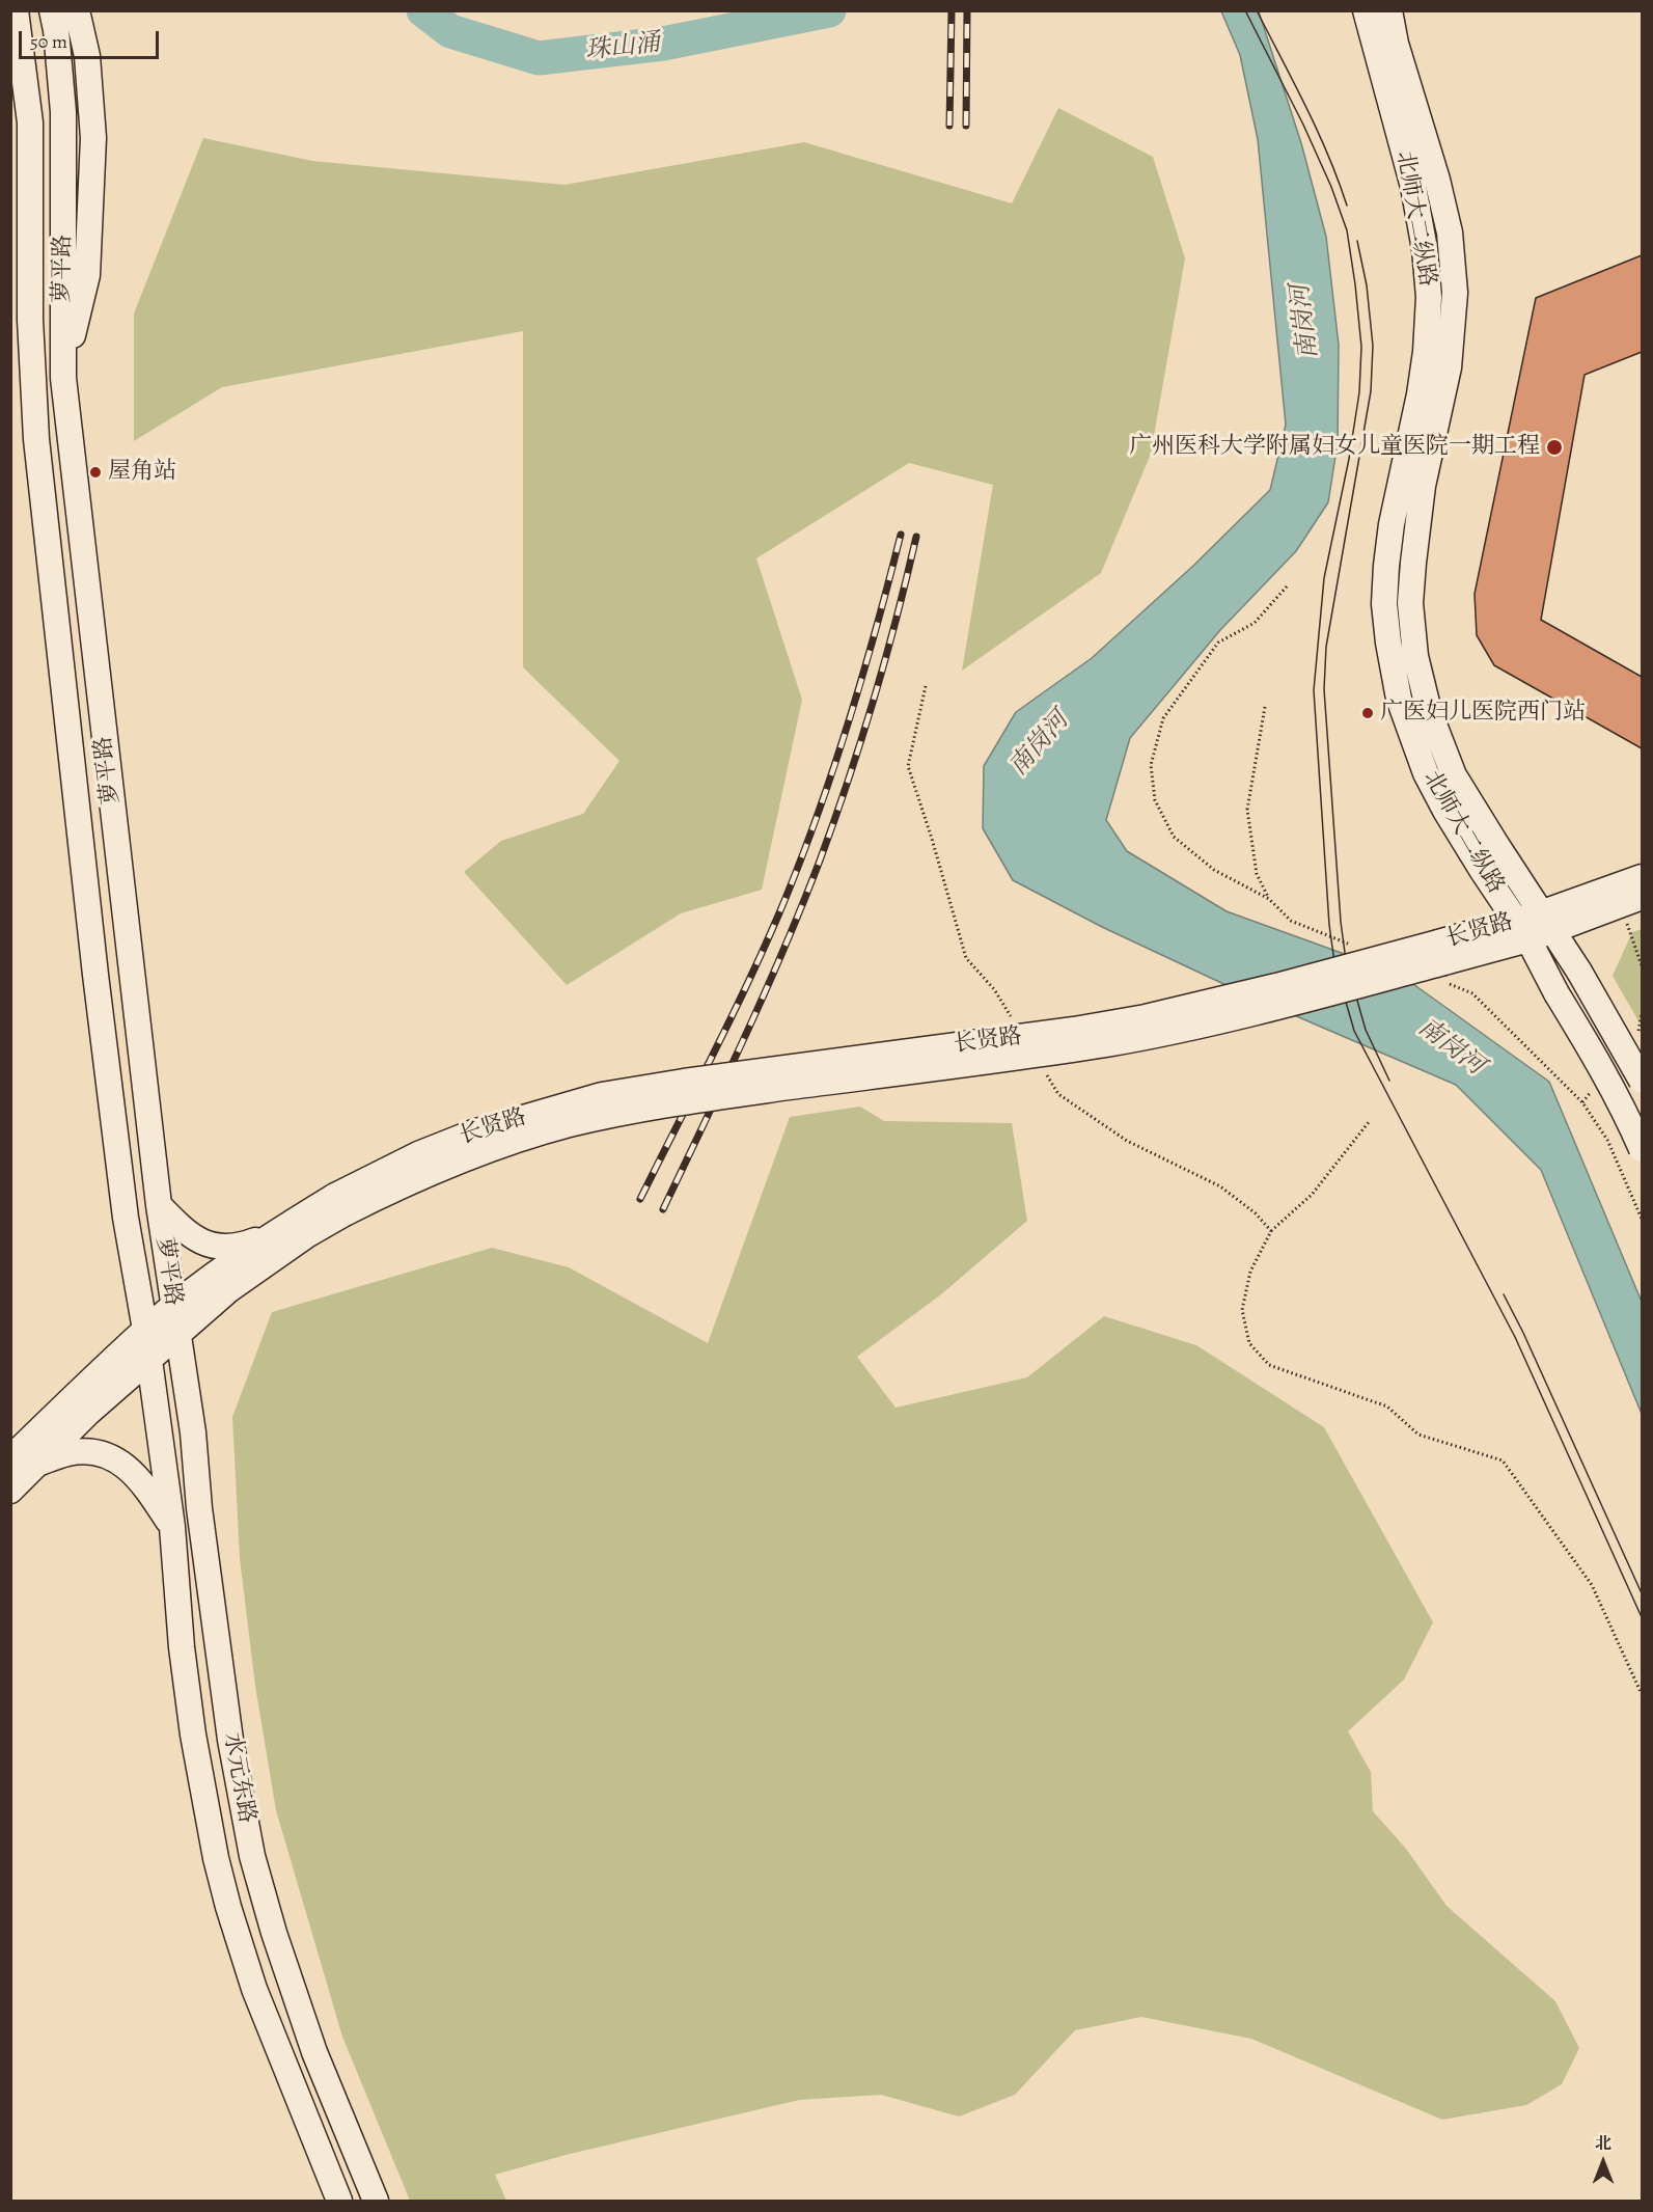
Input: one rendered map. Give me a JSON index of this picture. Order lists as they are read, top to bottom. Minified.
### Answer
{"streets":{"main road":["北师大二纵路","萝平路","长贤路","水元东路"]},"crossings":[["北师大二纵路","长贤路"],["萝平路","水元东路"]],"water":["珠山涌","南岗河"],"places":["广州医科大学附属妇女儿童医院一期工程","屋角站","广医妇儿医院西门站"],"scale_bar":"50 m","north":"top"}
